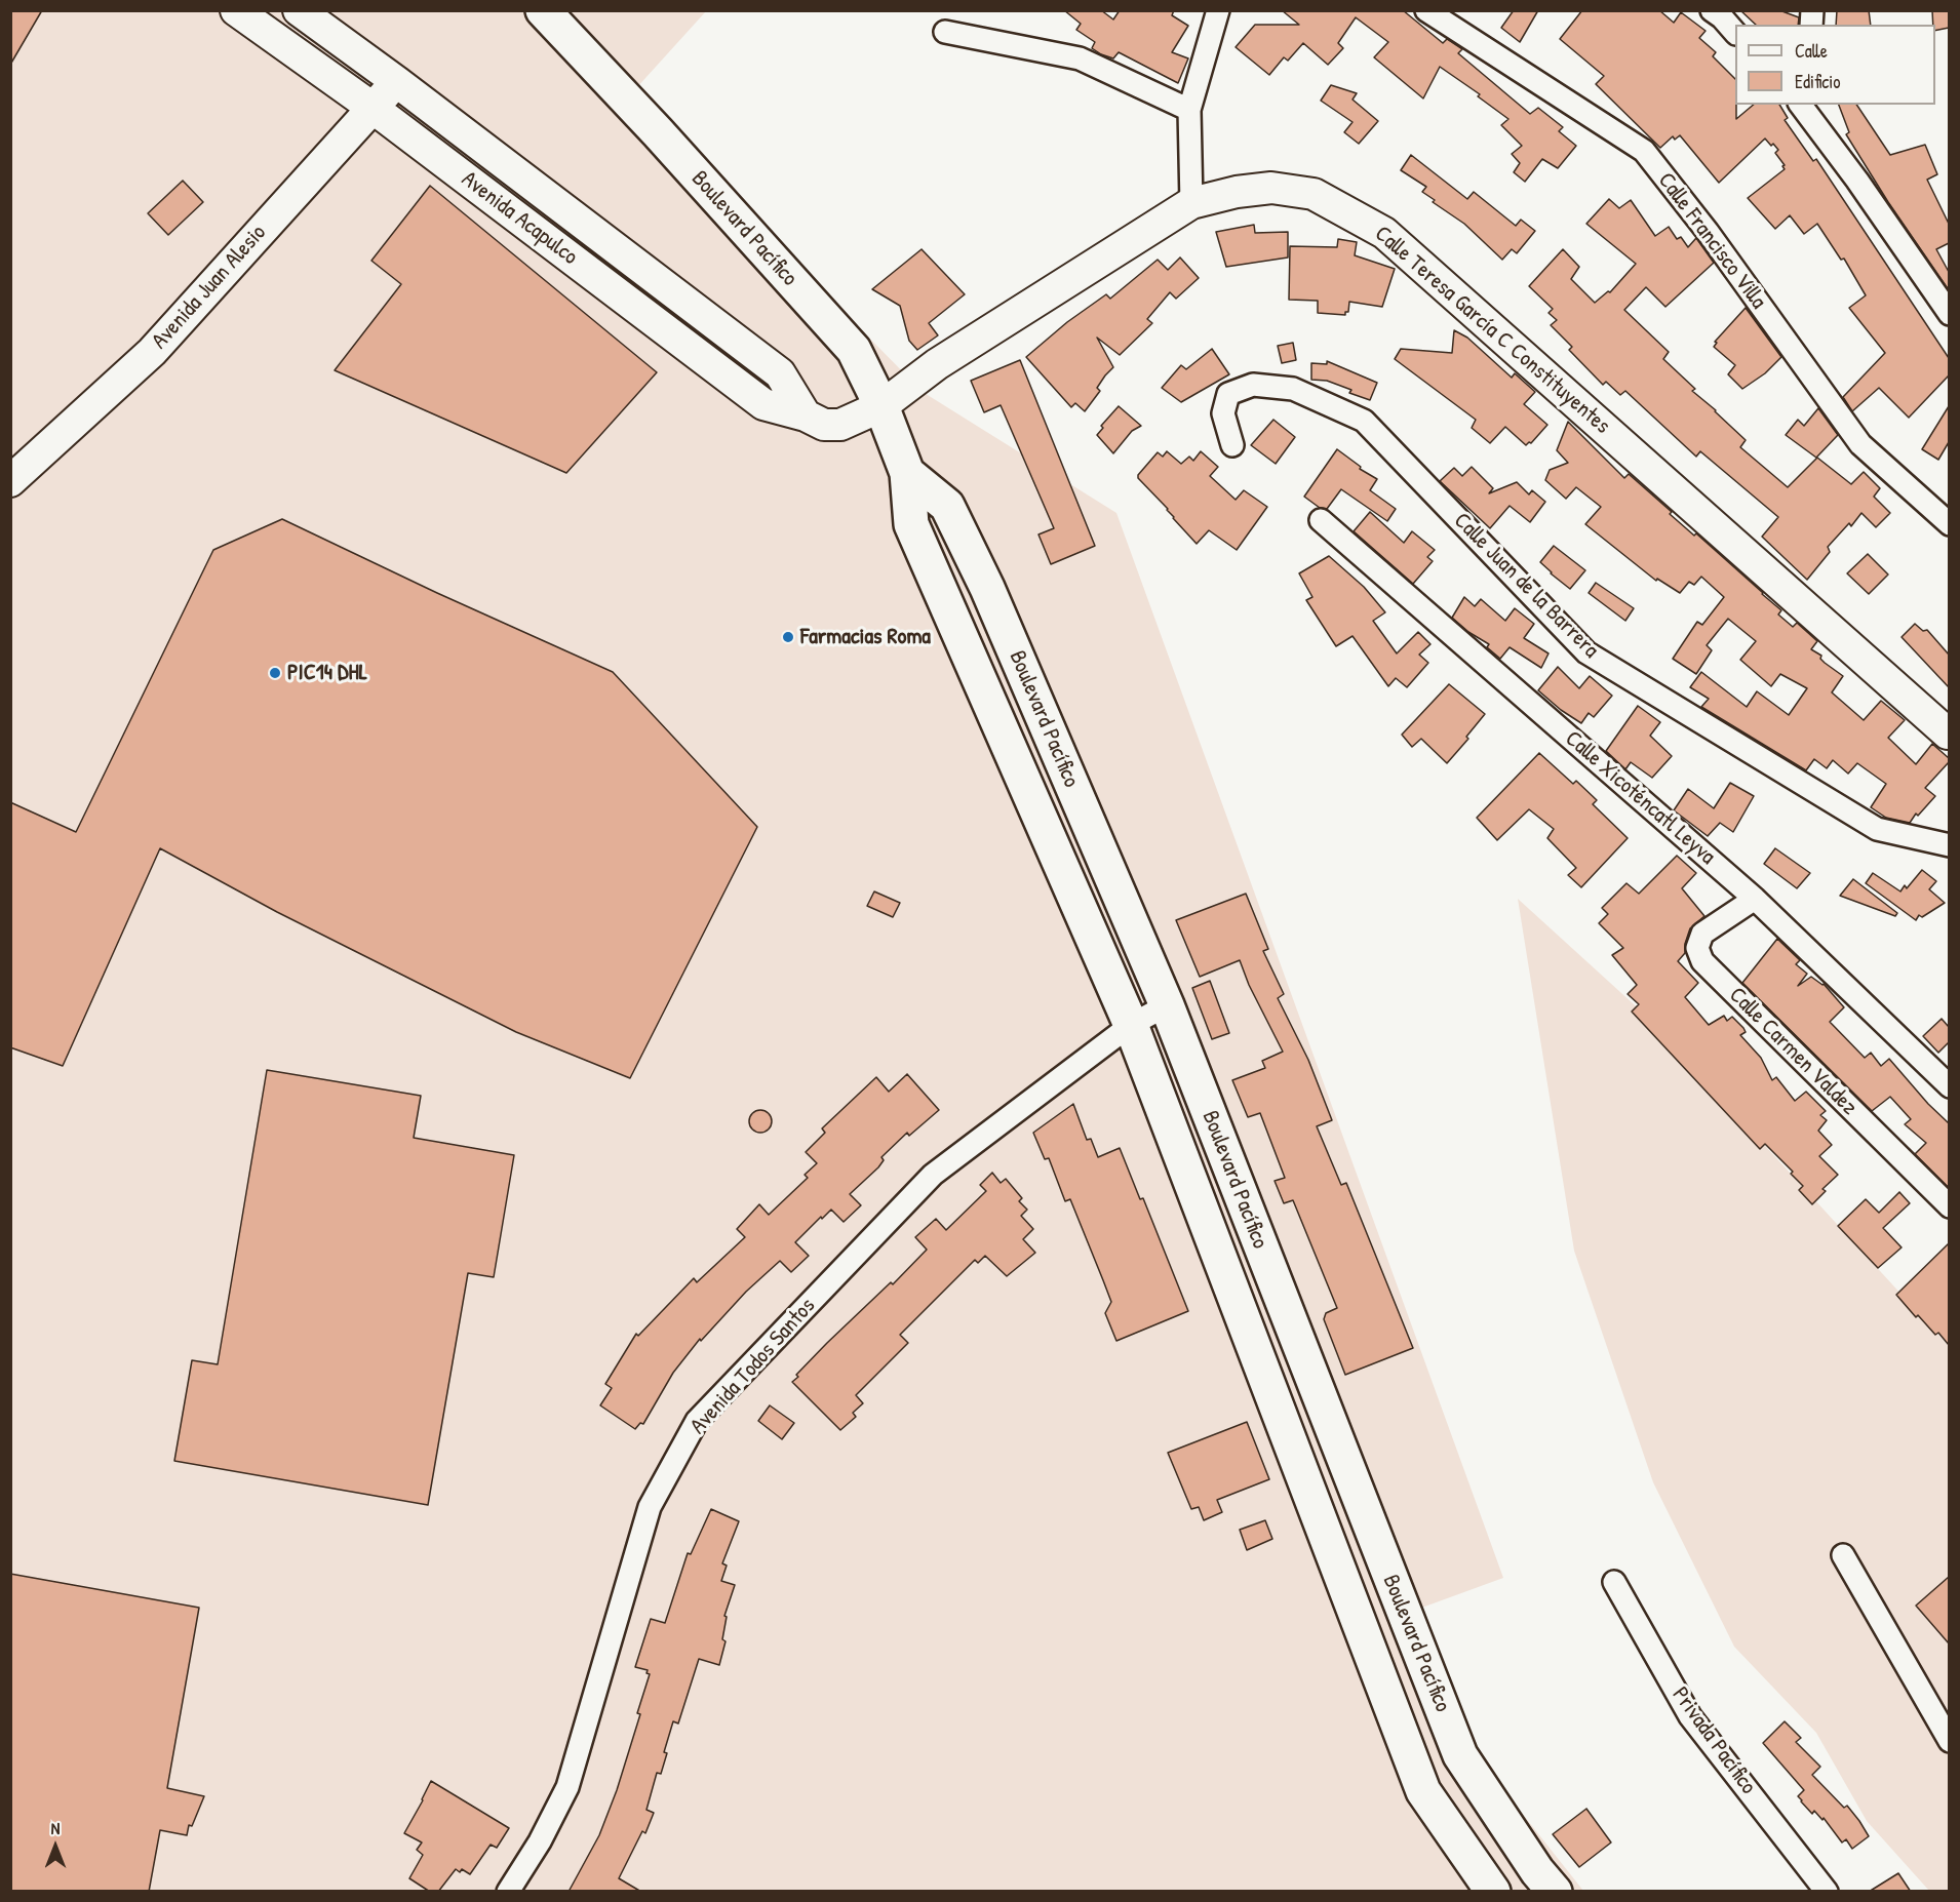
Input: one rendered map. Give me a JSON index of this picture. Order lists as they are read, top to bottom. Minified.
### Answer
{"streets":{"main road":["Boulevard Pacífico"],"street":["Avenida Acapulco","Calle Francisco Villa","Avenida Juan Alesio","Calle Teresa García C Constituyentes","Calle Juan de la Barrera","Calle Xicoténcatl Leyva","Calle Carmen Valdez","Avenida Todos Santos","Privada Pacífico"]},"crossings":[["Avenida Acapulco","Boulevard Pacífico"],["Avenida Acapulco","Avenida Juan Alesio"],["Avenida Acapulco","Calle Teresa García C Constituyentes"],["Boulevard Pacífico","Calle Teresa García C Constituyentes"],["Boulevard Pacífico","Avenida Todos Santos"],["Calle Xicoténcatl Leyva","Calle Carmen Valdez"]],"places":["Farmacias Roma","PIC14 DHL"],"legend":["Calle","Edificio"],"north":"top"}
